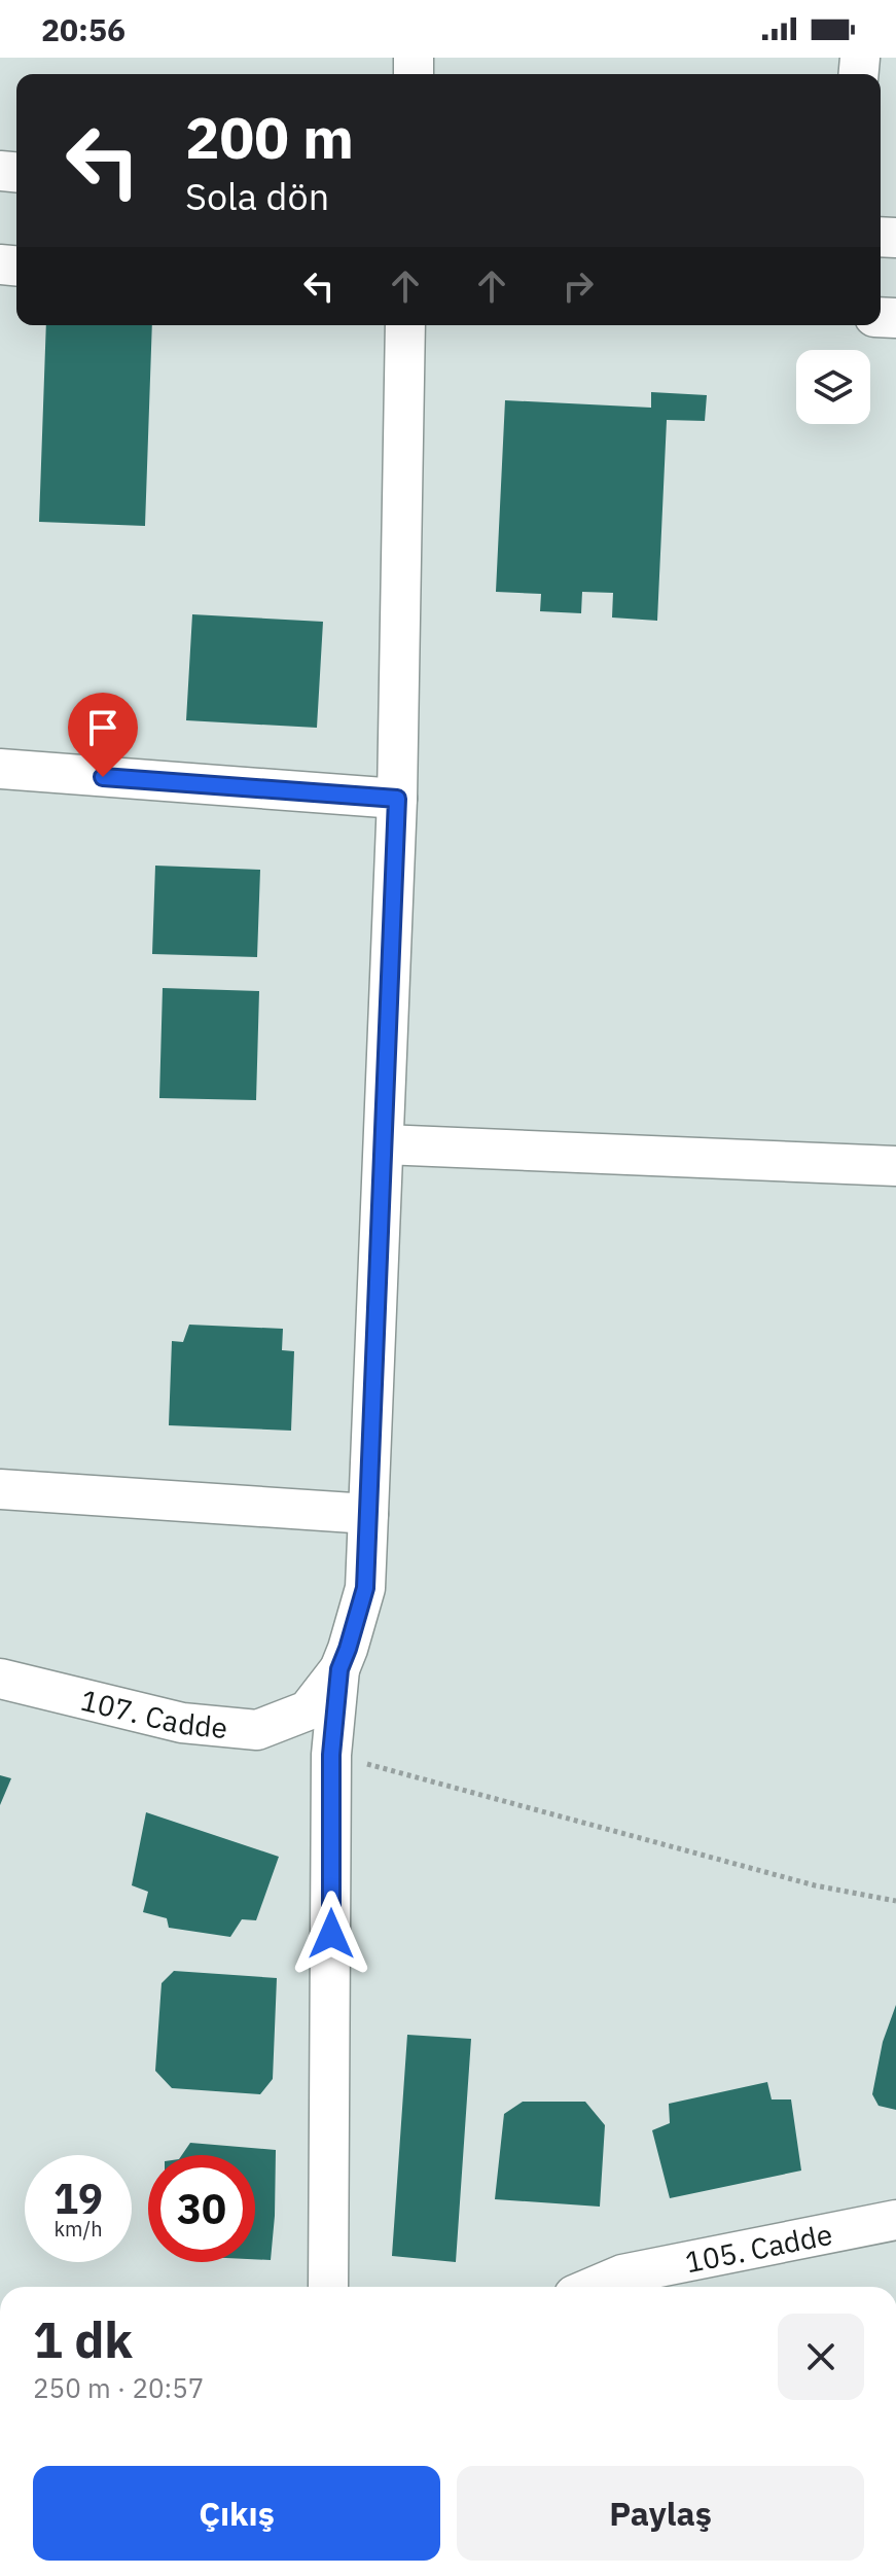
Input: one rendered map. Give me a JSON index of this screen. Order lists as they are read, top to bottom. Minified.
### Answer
{"streets":{"street":["107. Cadde","105. Cadde"]},"page":{"status":"20:56","turn":["200 m","Sola dön"],"speed":"19 km/h","limit":"30","heading":["1 dk","250 m · 20:57"],"buttons":["Çıkış","Paylaş"]}}
